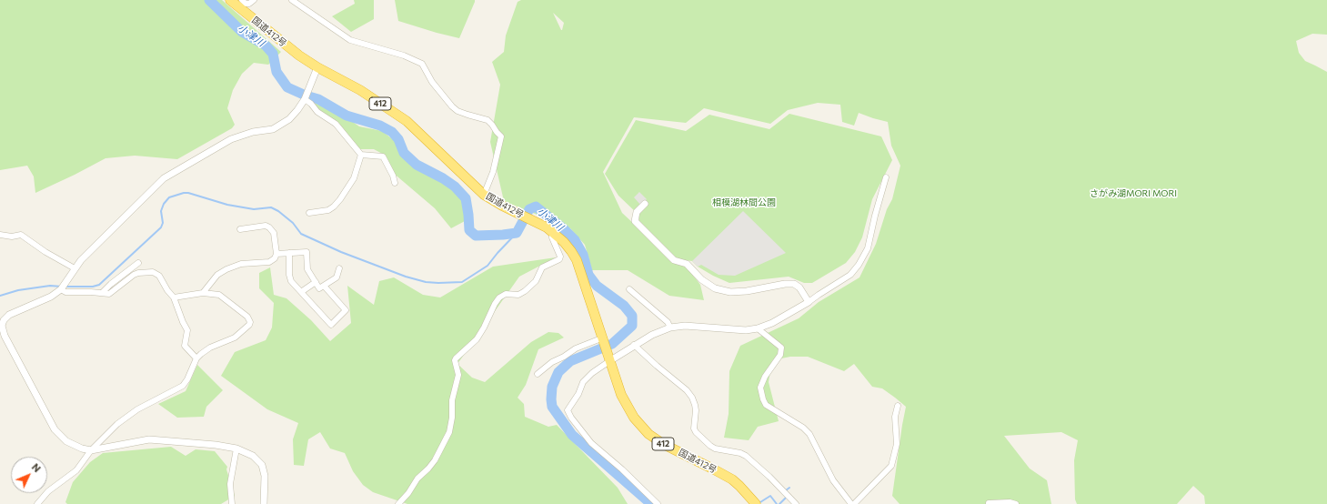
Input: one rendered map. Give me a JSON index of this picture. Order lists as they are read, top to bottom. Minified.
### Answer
{"streets":{"highway":["国道412号","412"]},"water":["小津川"],"parks":["さがみ湖MORI MORI","相模湖林間公園"],"north":"top right"}
